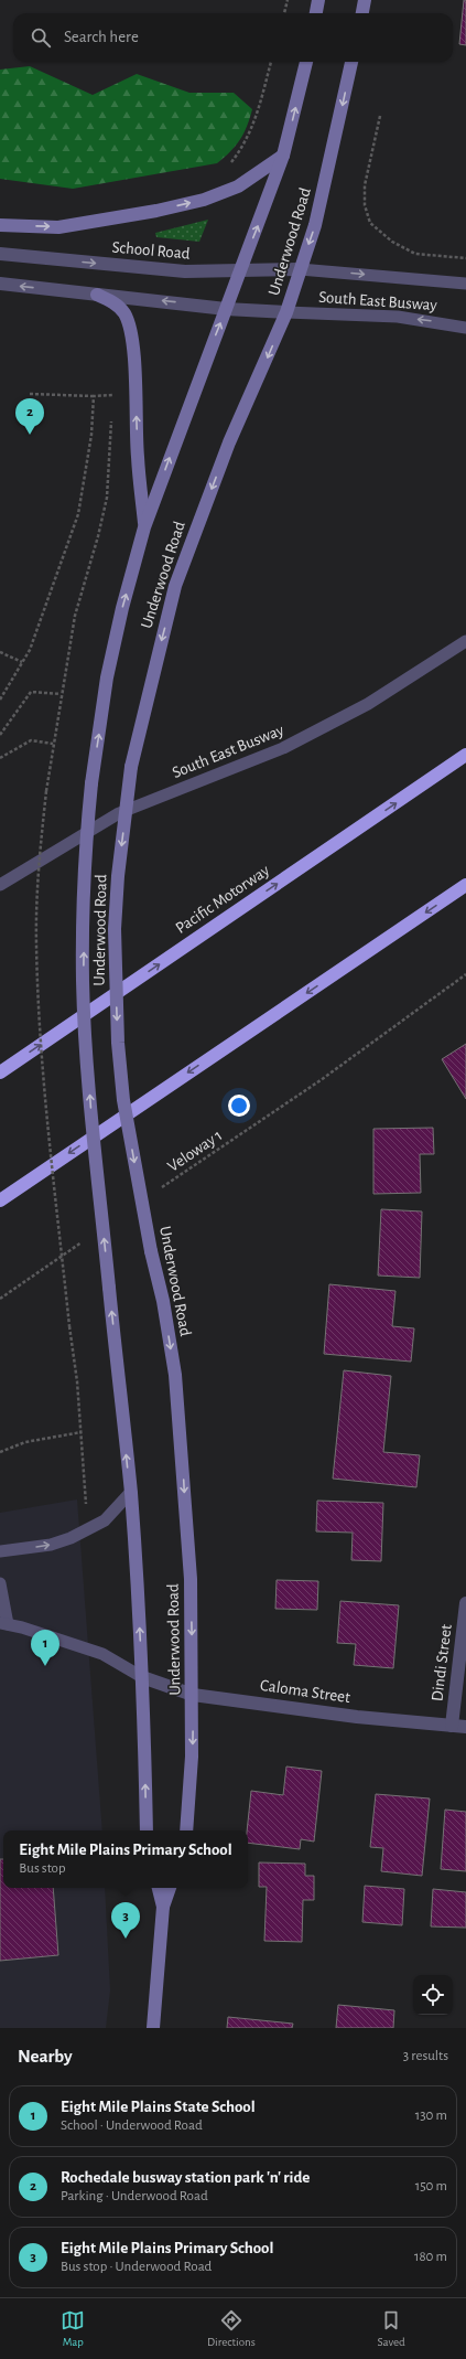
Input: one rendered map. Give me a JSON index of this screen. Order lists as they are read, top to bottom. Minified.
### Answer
{"streets":{"highway":["Pacific Motorway"],"main road":["Underwood Road"],"street":["School Road","Dindi Street","Caloma Street"],"lane":["South East Busway"],"path":["Veloway 1"]},"crossings":[["Underwood Road","School Road"],["Underwood Road","South East Busway"],["Underwood Road","Caloma Street"],["School Road","South East Busway"],["Dindi Street","Caloma Street"]],"page":{"search":"Search here","pins":["2","1","3"],"popup":["Eight Mile Plains Primary School","Bus stop"],"heading":["Nearby","3 results"],"list":[{"mark":"1","name":"Eight Mile Plains State School","note":"School · Underwood Road","value":"130 m"},{"mark":"2","name":"Rochedale busway station park 'n' ride","note":"Parking · Underwood Road","value":"150 m"},{"mark":"3","name":"Eight Mile Plains Primary School","note":"Bus stop · Underwood Road","value":"180 m"}],"nav":["Map","Directions","Saved"]}}
